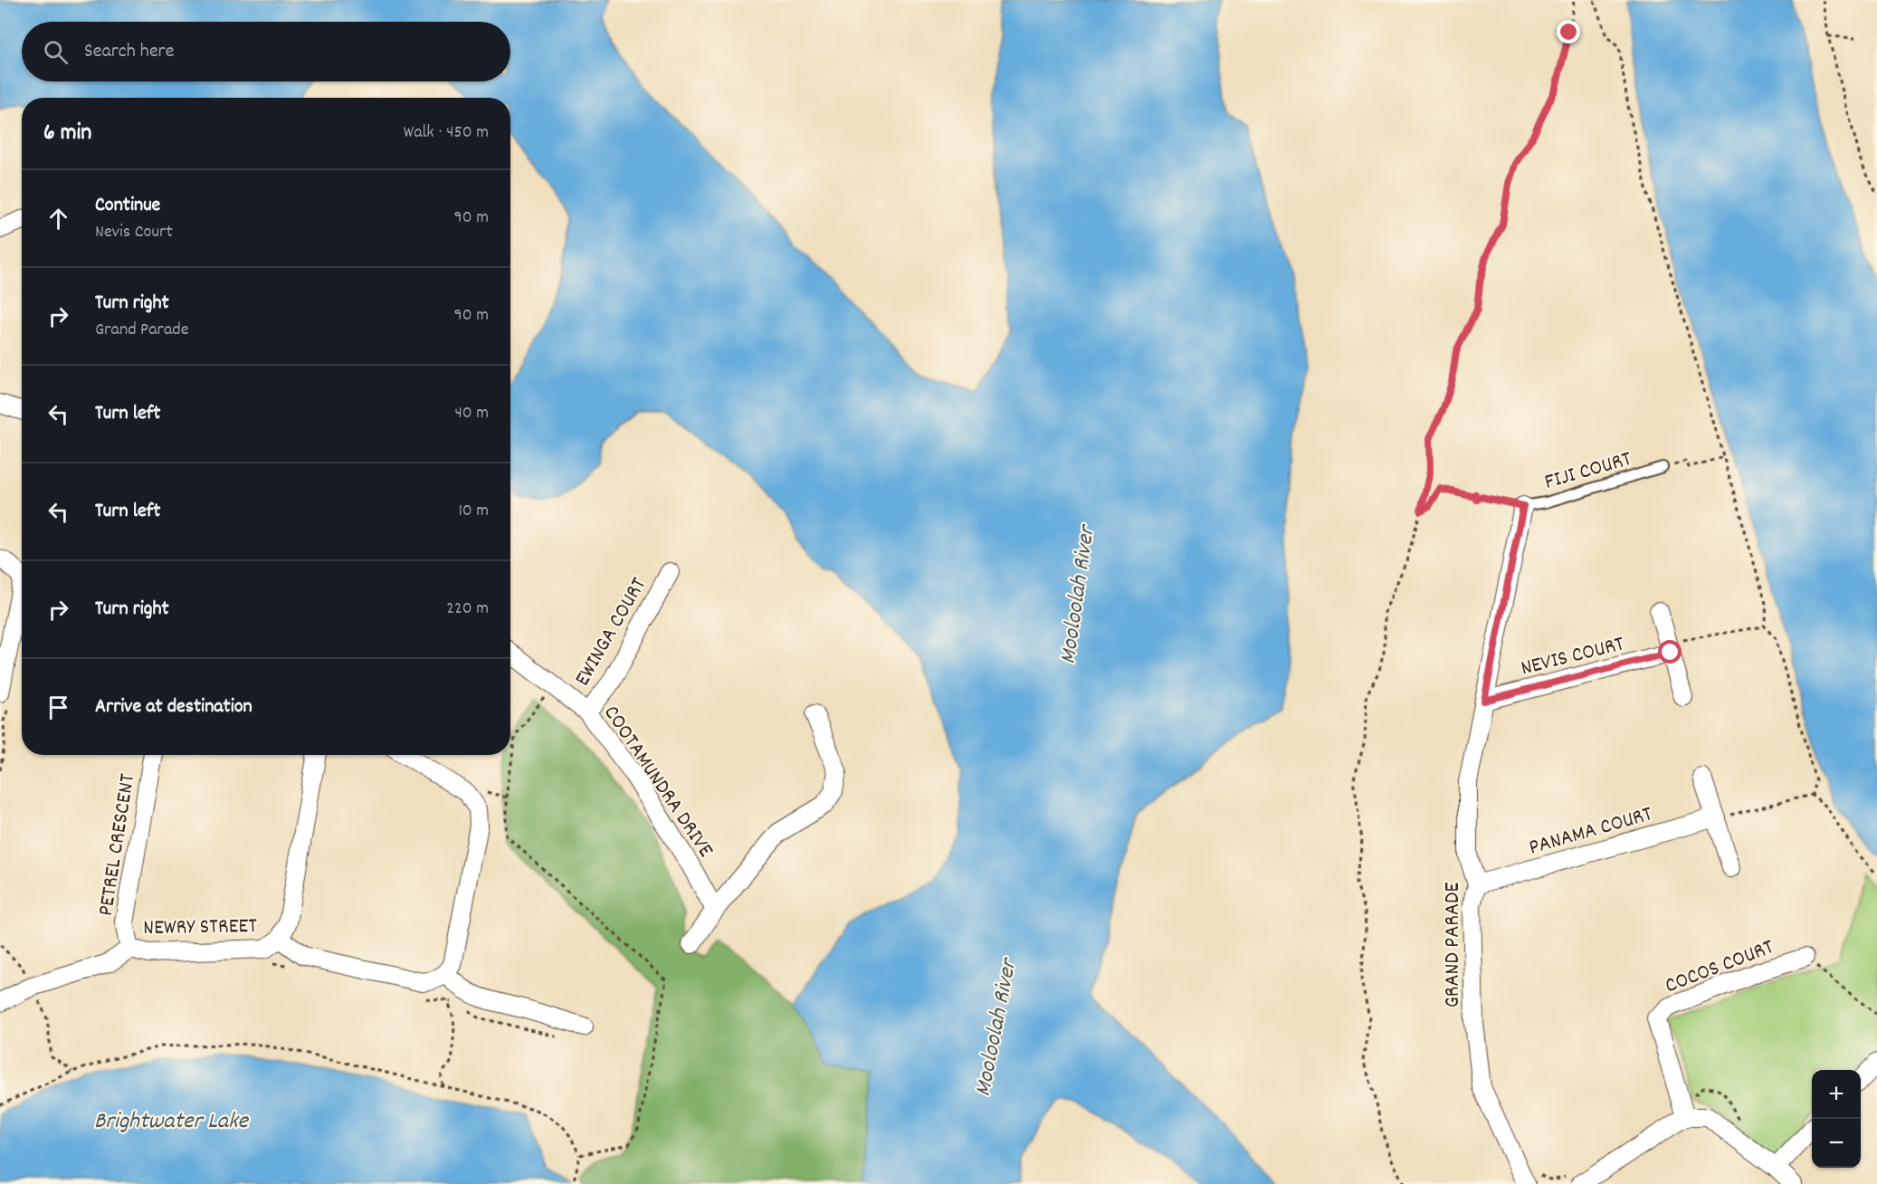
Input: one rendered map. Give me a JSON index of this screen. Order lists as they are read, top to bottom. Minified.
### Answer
{"streets":{"street":["EWINGA COURT","NEVIS COURT","COOTAMUNDRA DRIVE","PANAMA COURT","PETREL CRESCENT","NEWRY STREET","GRAND PARADE","COCOS COURT"],"lane":["FIJI COURT"]},"crossings":[["FIJI COURT","GRAND PARADE"],["EWINGA COURT","COOTAMUNDRA DRIVE"],["NEVIS COURT","GRAND PARADE"],["PANAMA COURT","GRAND PARADE"],["PETREL CRESCENT","NEWRY STREET"]],"water":["Mooloolah River","Brightwater Lake"],"page":{"search":"Search here","heading":["6 min","Walk · 450 m"],"list":[["Continue","Nevis Court","90 m"],["Turn right","Grand Parade","90 m"],["Turn left","40 m"],["Turn left","10 m"],["Turn right","220 m"],"Arrive at destination"],"map_buttons":["+","−"]}}
